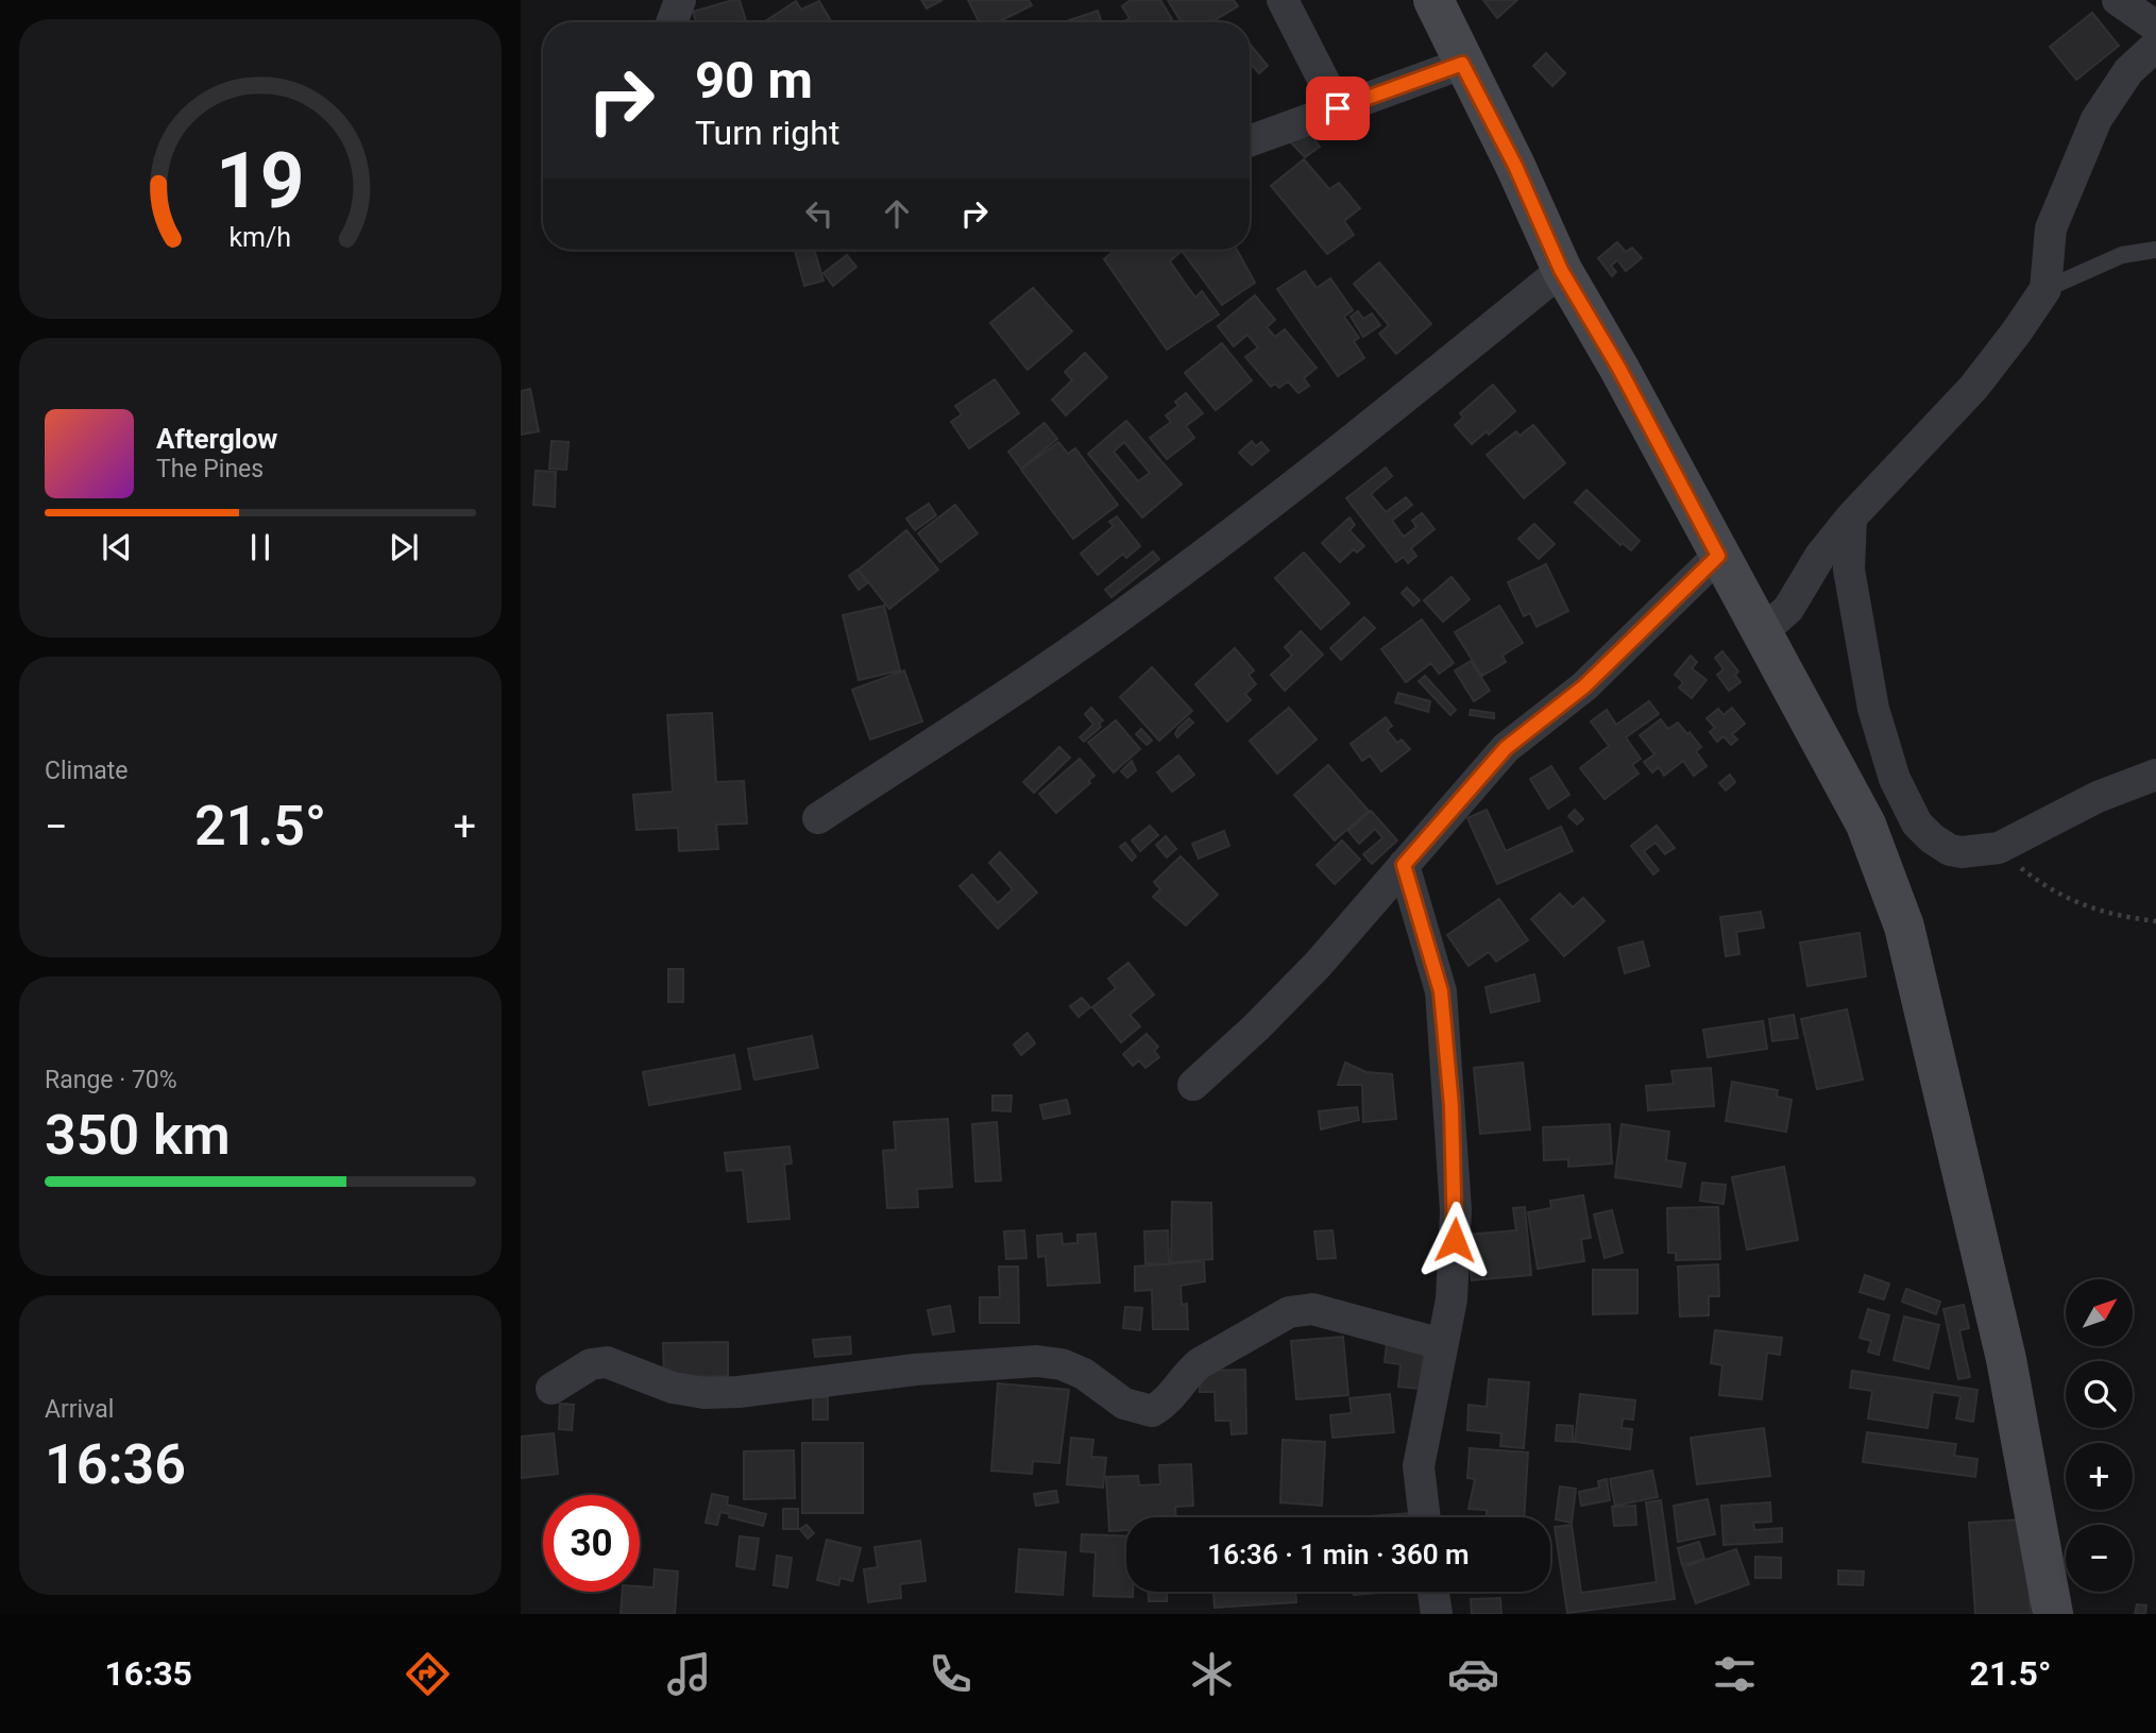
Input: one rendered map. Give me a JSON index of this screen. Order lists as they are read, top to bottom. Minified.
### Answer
{"north":"top right","page":{"turn":["90 m","Turn right"],"song":["Afterglow","The Pines"],"tile":["Climate",["Range · 70%","350 km"],["Arrival","16:36"]],"heat":["−","21.5°","+"],"map_buttons":["+","−"],"limit":"30","trip":"16:36 · 1 min · 360 m","tabs":["16:35","21.5°"],"gauge":["19","km/h"]}}
